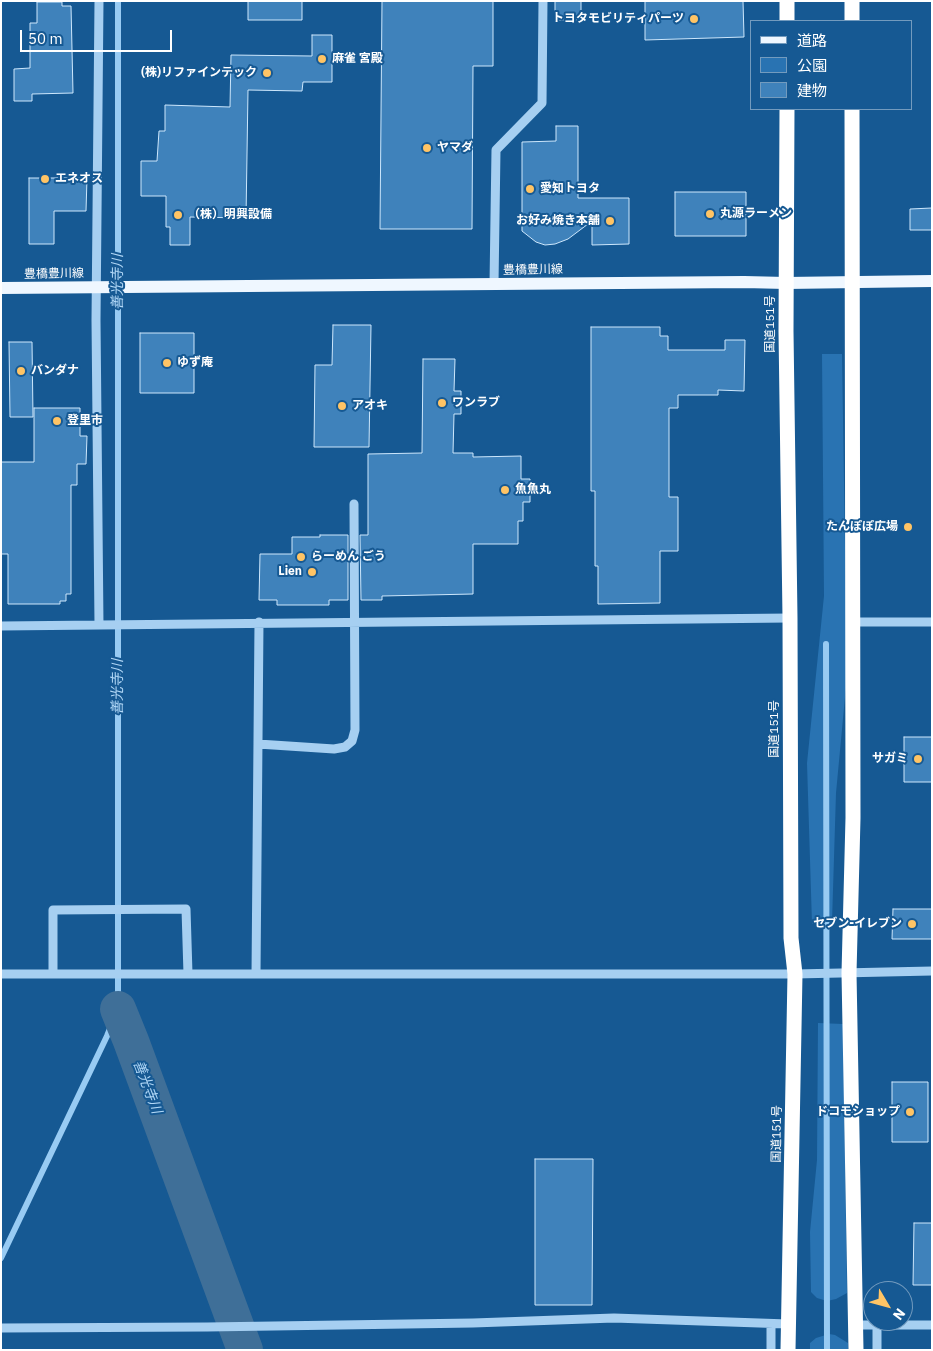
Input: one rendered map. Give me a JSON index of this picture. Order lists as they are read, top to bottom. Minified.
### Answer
{"streets":{"highway":["国道151号"],"main road":["豊橋豊川線"]},"crossings":[["豊橋豊川線","国道151号"]],"water":["善光寺川"],"places":["トヨタモビリティパーツ","麻雀 宮殿","(株)リファインテック","ヤマダ","エネオス","愛知トヨタ","丸源ラーメン","（株）明興設備","お好み焼き本舗","ゆず庵","バンダナ","ワンラブ","アオキ","登里市","魚魚丸","たんぽぽ広場","らーめん ごう","Lien","サガミ","セブン-イレブン","ドコモショップ"],"legend":["道路","公園","建物"],"scale_bar":"50 m","north":"bottom right"}
